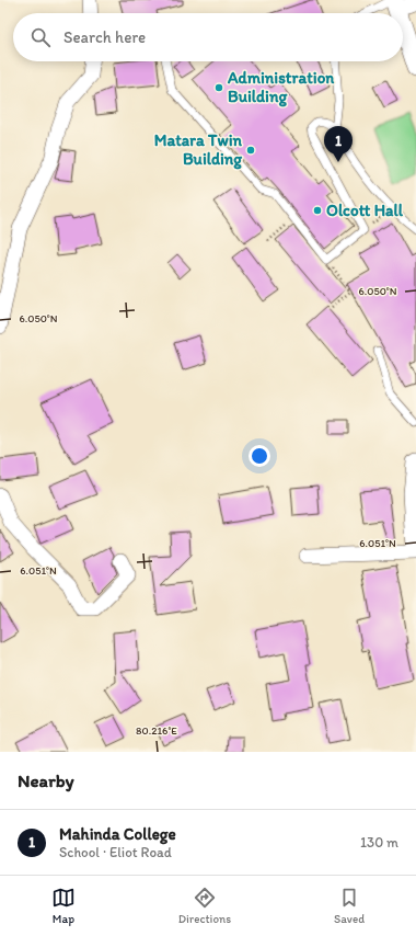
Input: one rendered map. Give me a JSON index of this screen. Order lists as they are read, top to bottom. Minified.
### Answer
{"places":["Administration Building","Matara Twin Building","Olcott Hall"],"page":{"search":"Search here","pins":"1","heading":"Nearby","list":[{"mark":"1","name":"Mahinda College","note":"School · Eliot Road","value":"130 m"}],"nav":["Map","Directions","Saved"]},"coordinates":["6.050°N","6.051°N","80.216°E"]}
